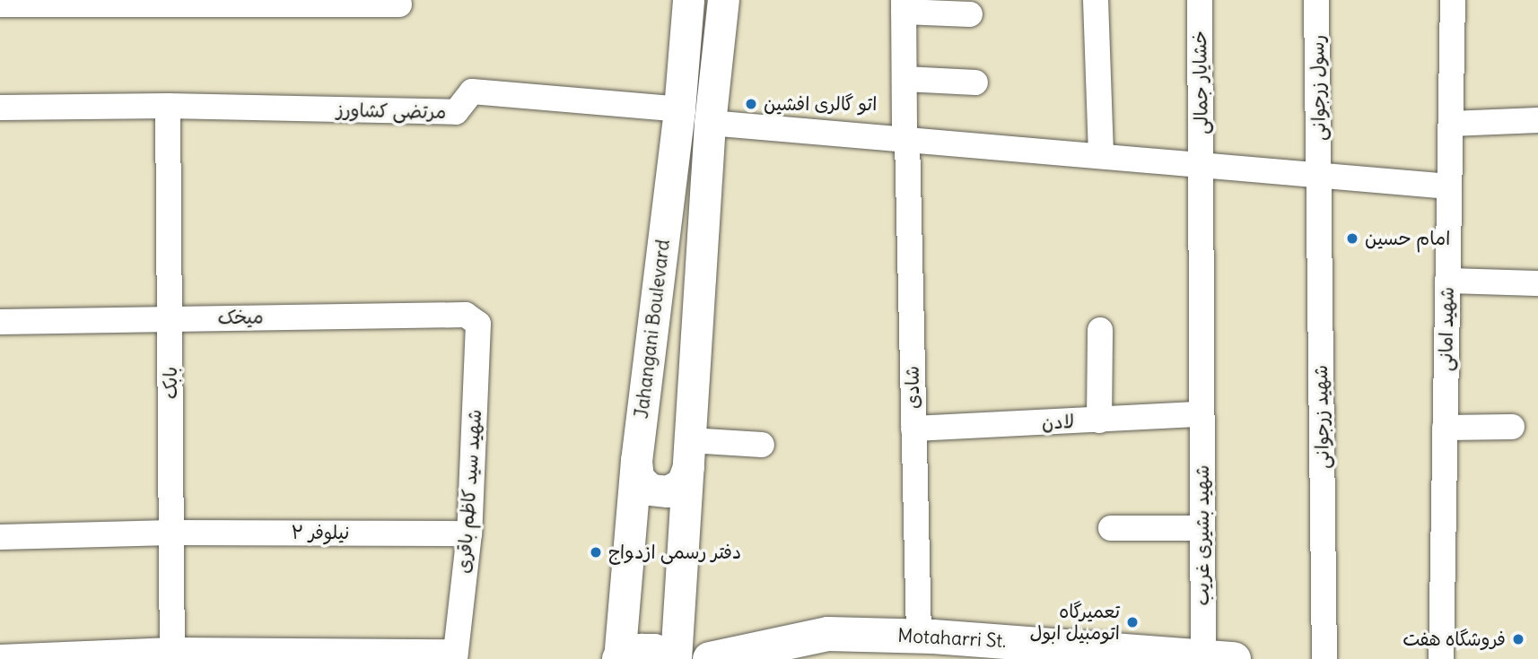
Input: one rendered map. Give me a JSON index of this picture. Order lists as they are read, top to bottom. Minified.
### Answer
{"streets":{"main road":["Motaharri St."],"street":["خشایار جمالی","رسول زرجوانی","مرتضی کشاورز","میخک","Jahangani Boulevard","شهید امانی","بابک","شادی","شهید زرجوانی","لادن","شهید سید کاظم باقری","نیلوفر ۲","شهید بشیری غریب"]},"crossings":[["خشایار جمالی","لادن"],["خشایار جمالی","شهید بشیری غریب"],["رسول زرجوانی","شهید زرجوانی"],["مرتضی کشاورز","Jahangani Boulevard"],["مرتضی کشاورز","بابک"],["میخک","بابک"],["میخک","شهید سید کاظم باقری"],["بابک","نیلوفر ۲"],["شادی","لادن"],["شادی","Motaharri St."],["لادن","شهید بشیری غریب"],["شهید سید کاظم باقری","نیلوفر ۲"],["شهید بشیری غریب","Motaharri St."]],"places":["اتو گالری افشین","امام حسین","دفتر رسمی ازدواج","تعمیرگاه اتومبیل ابول","فروشگاه هفت"]}
